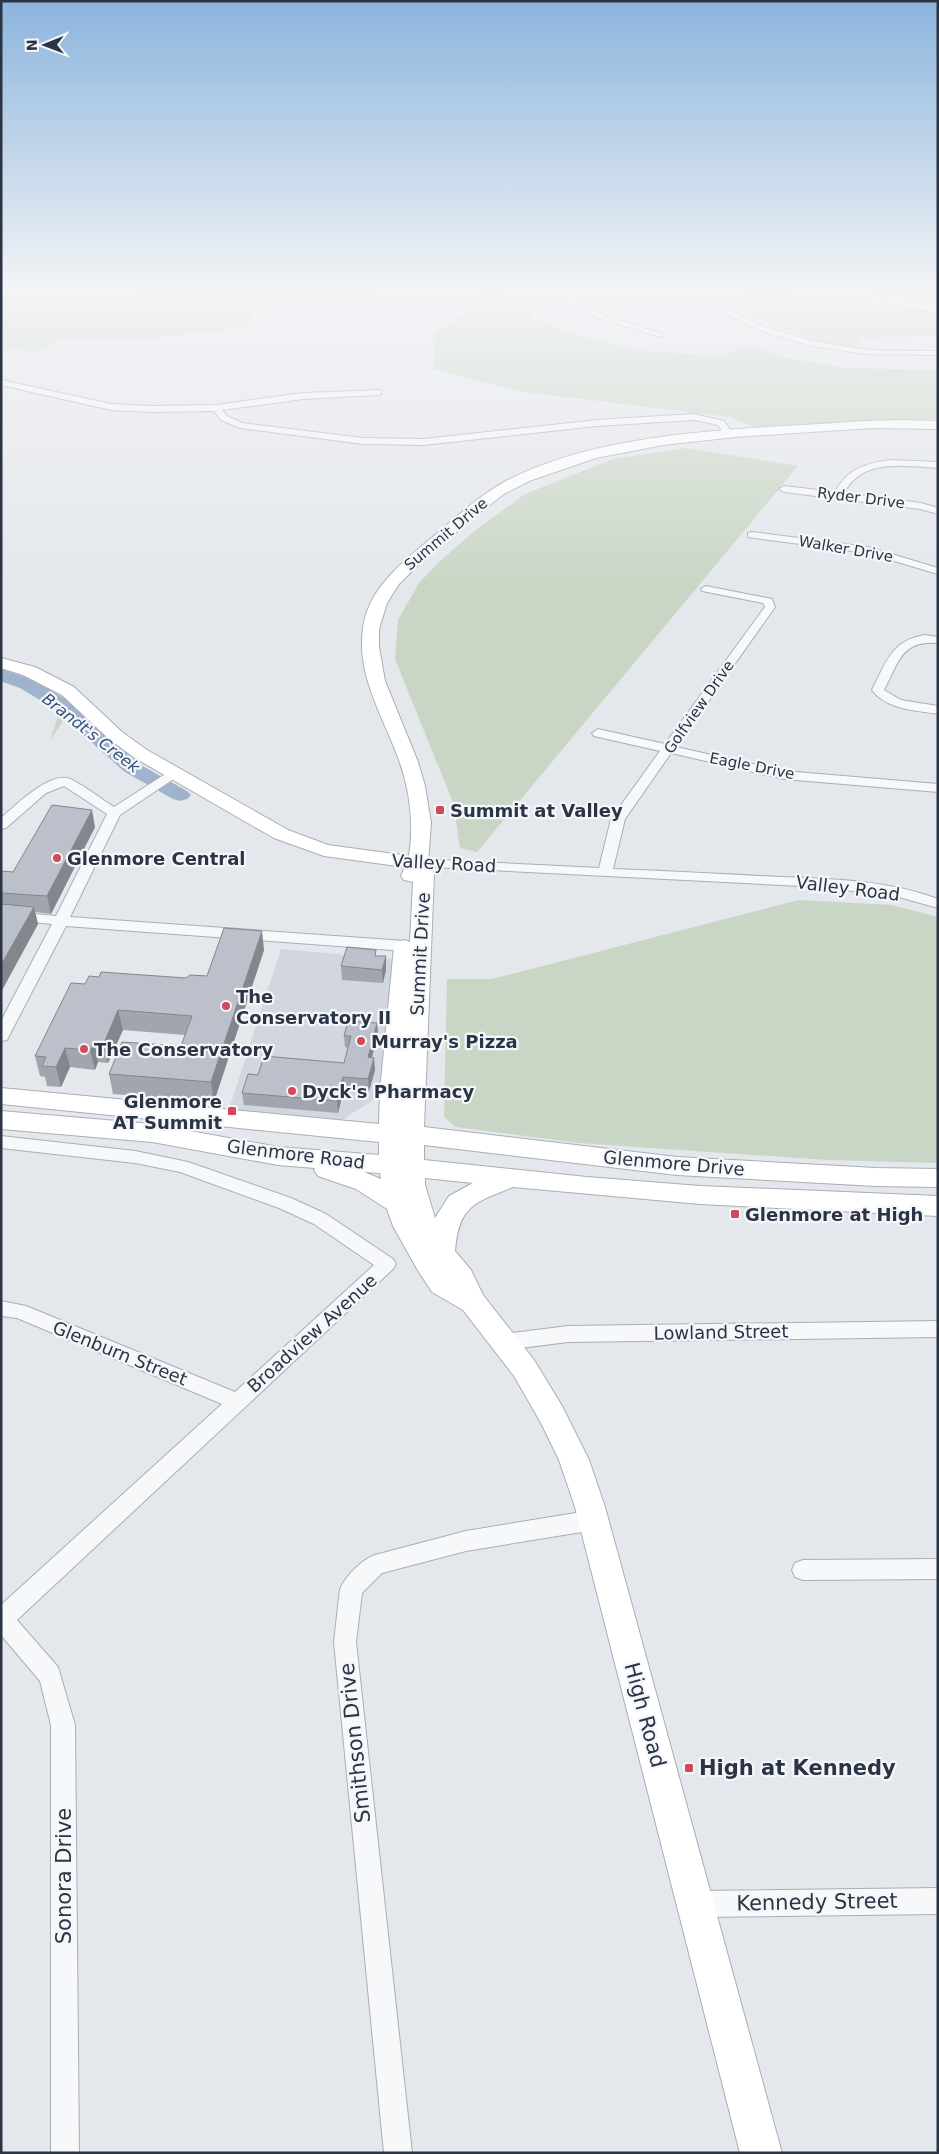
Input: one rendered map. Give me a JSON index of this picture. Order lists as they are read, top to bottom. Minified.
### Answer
{"streets":{"main road":["Summit Drive","Valley Road","Glenmore Road","Glenmore Drive","High Road"],"street":["Ryder Drive","Walker Drive","Golfview Drive","Eagle Drive","Lowland Street","Broadview Avenue","Glenburn Street","Smithson Drive","Sonora Drive","Kennedy Street"]},"crossings":[["Summit Drive","Valley Road"],["Summit Drive","Glenmore Road"],["Summit Drive","Glenmore Drive"],["Summit Drive","High Road"],["Golfview Drive","Eagle Drive"],["Golfview Drive","Valley Road"],["Glenmore Road","Glenmore Drive"],["Glenmore Road","High Road"],["Glenmore Drive","High Road"],["Lowland Street","High Road"],["Broadview Avenue","Glenburn Street"],["Broadview Avenue","Sonora Drive"],["High Road","Smithson Drive"],["High Road","Kennedy Street"]],"water":["Brandt's Creek"],"places":{"transit":["Summit at Valley","Glenmore AT Summit","Glenmore at High","High at Kennedy"],"other":["Glenmore Central","The Conservatory II","Murray's Pizza","The Conservatory","Dyck's Pharmacy"]},"north":"left"}
